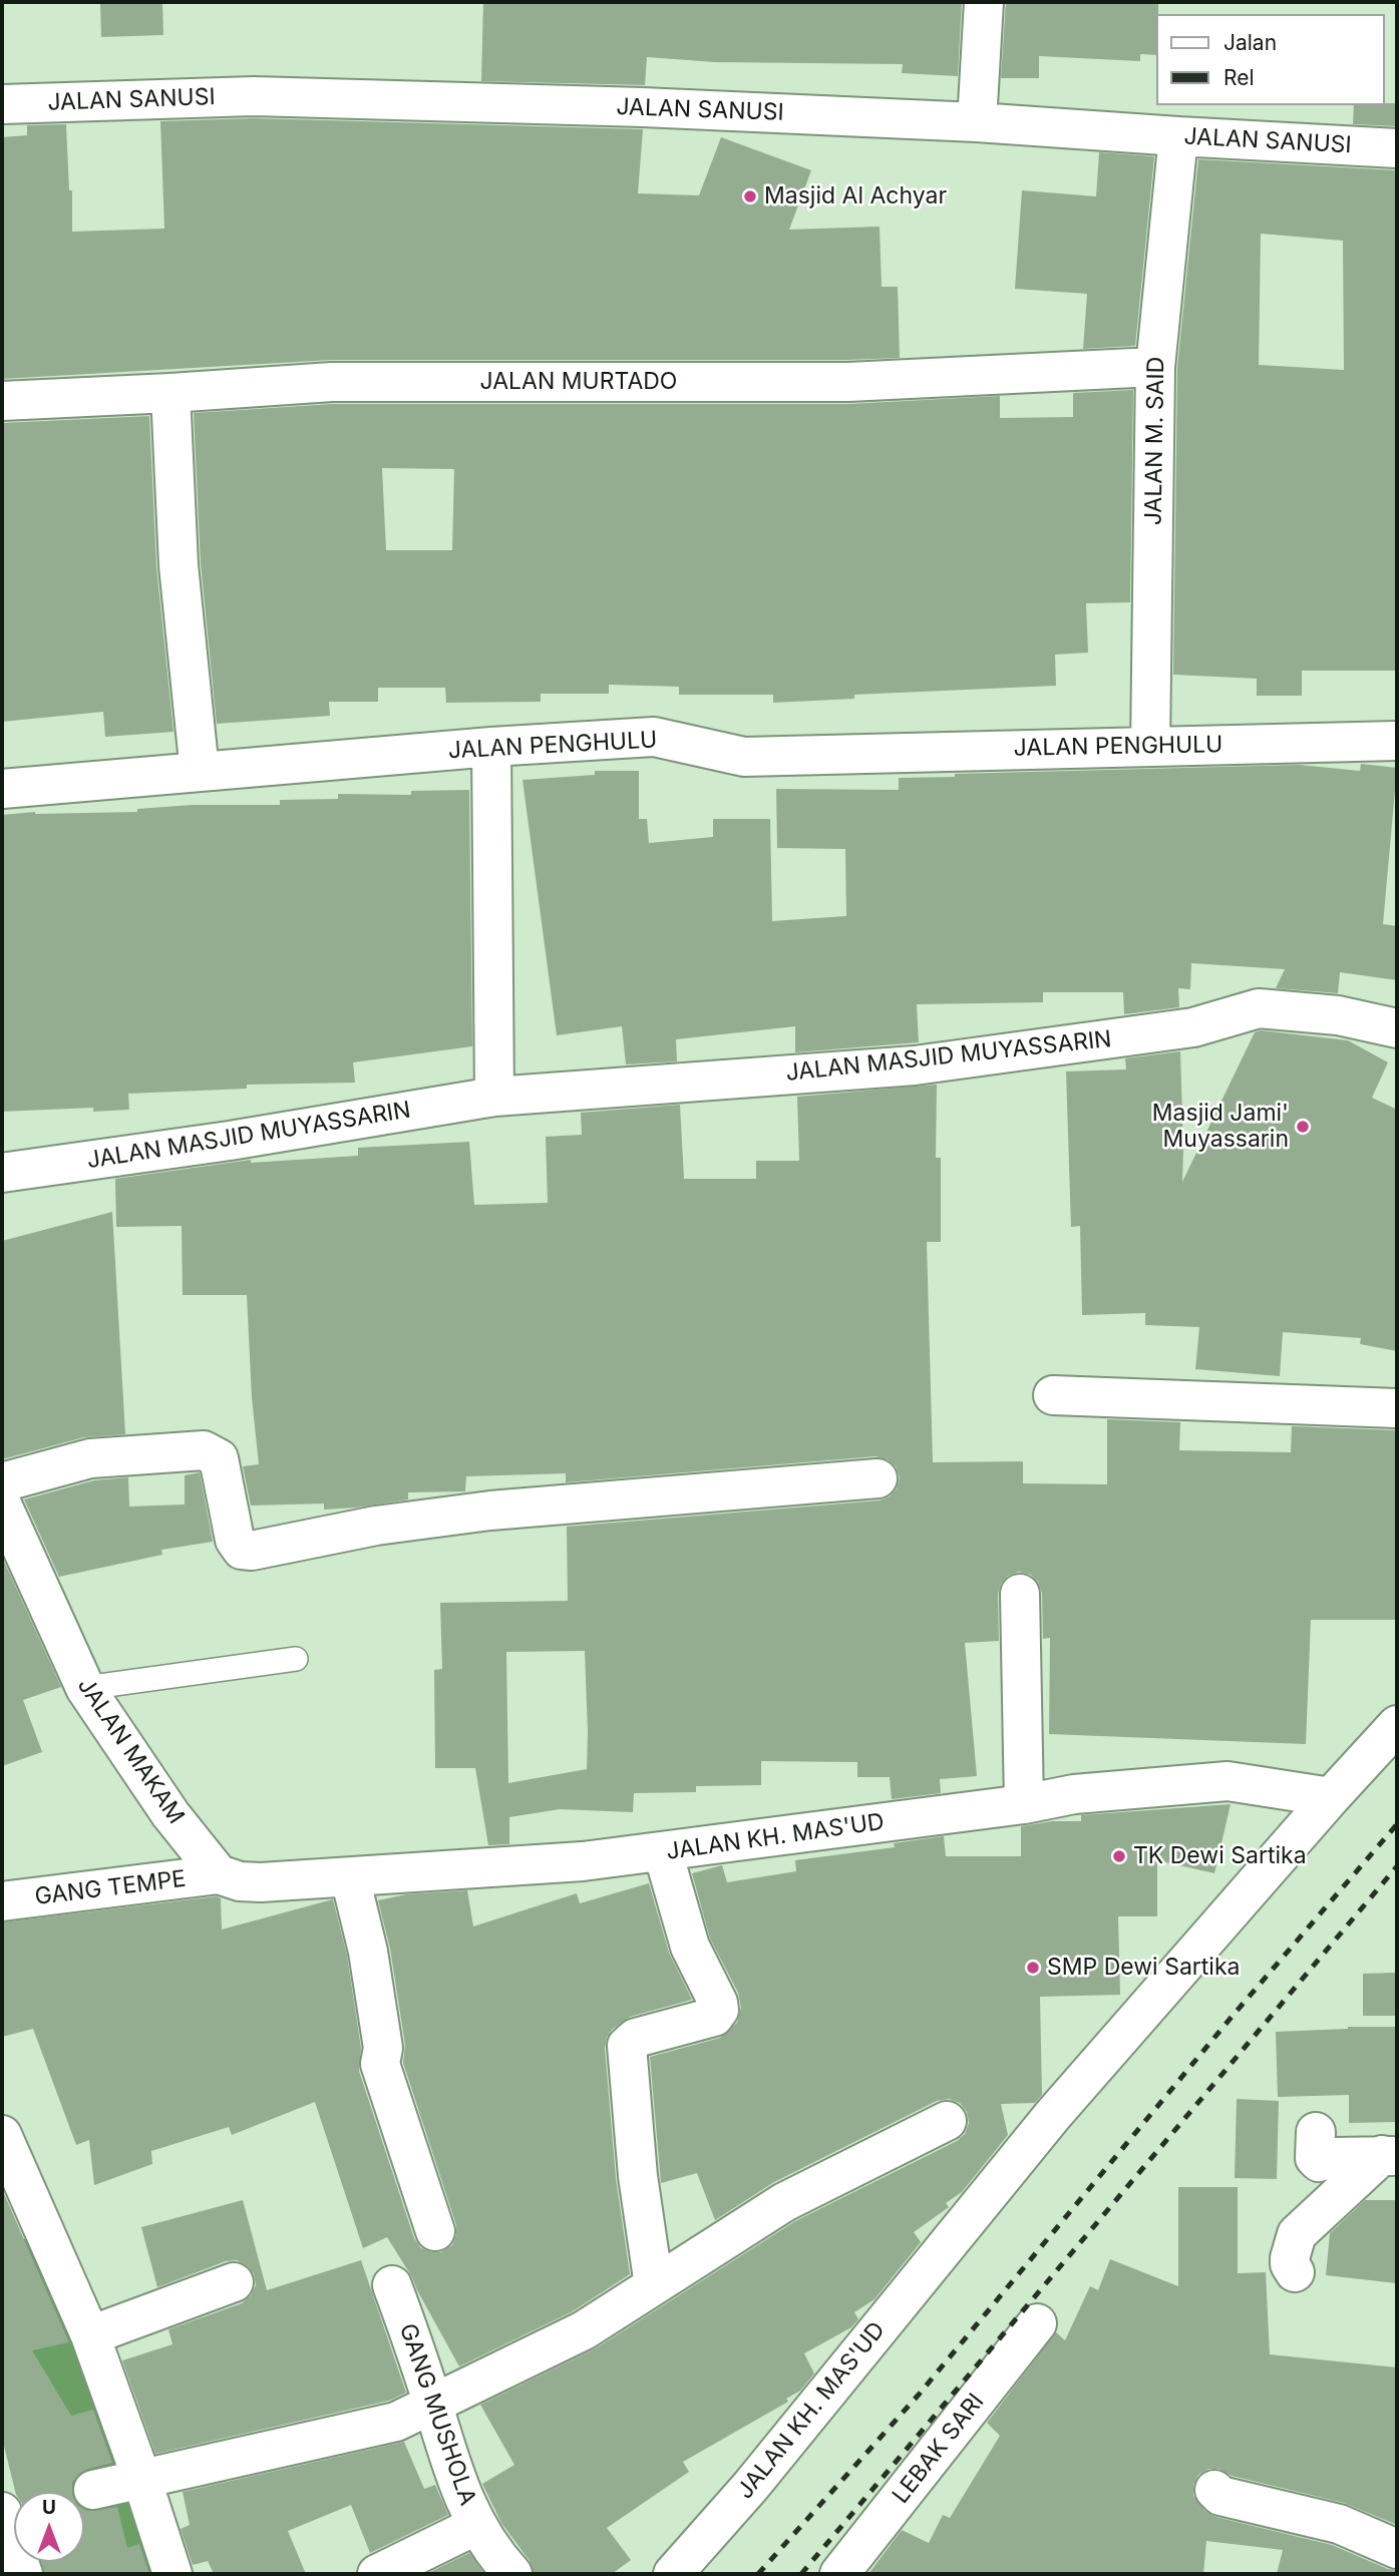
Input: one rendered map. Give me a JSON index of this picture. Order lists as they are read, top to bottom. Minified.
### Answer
{"streets":{"street":["JALAN SANUSI","JALAN MURTADO","JALAN M. SAID","JALAN PENGHULU","JALAN MASJID MUYASSARIN","JALAN MAKAM","JALAN KH. MAS'UD","GANG TEMPE","GANG MUSHOLA","LEBAK SARI"]},"crossings":[["JALAN SANUSI","JALAN M. SAID"],["JALAN MURTADO","JALAN M. SAID"],["JALAN M. SAID","JALAN PENGHULU"],["JALAN MAKAM","JALAN KH. MAS'UD"],["JALAN MAKAM","GANG TEMPE"],["JALAN KH. MAS'UD","GANG TEMPE"]],"places":["Masjid Al Achyar","Masjid Jami' Muyassarin","TK Dewi Sartika","SMP Dewi Sartika"],"legend":["Jalan","Rel"],"north":"top"}
